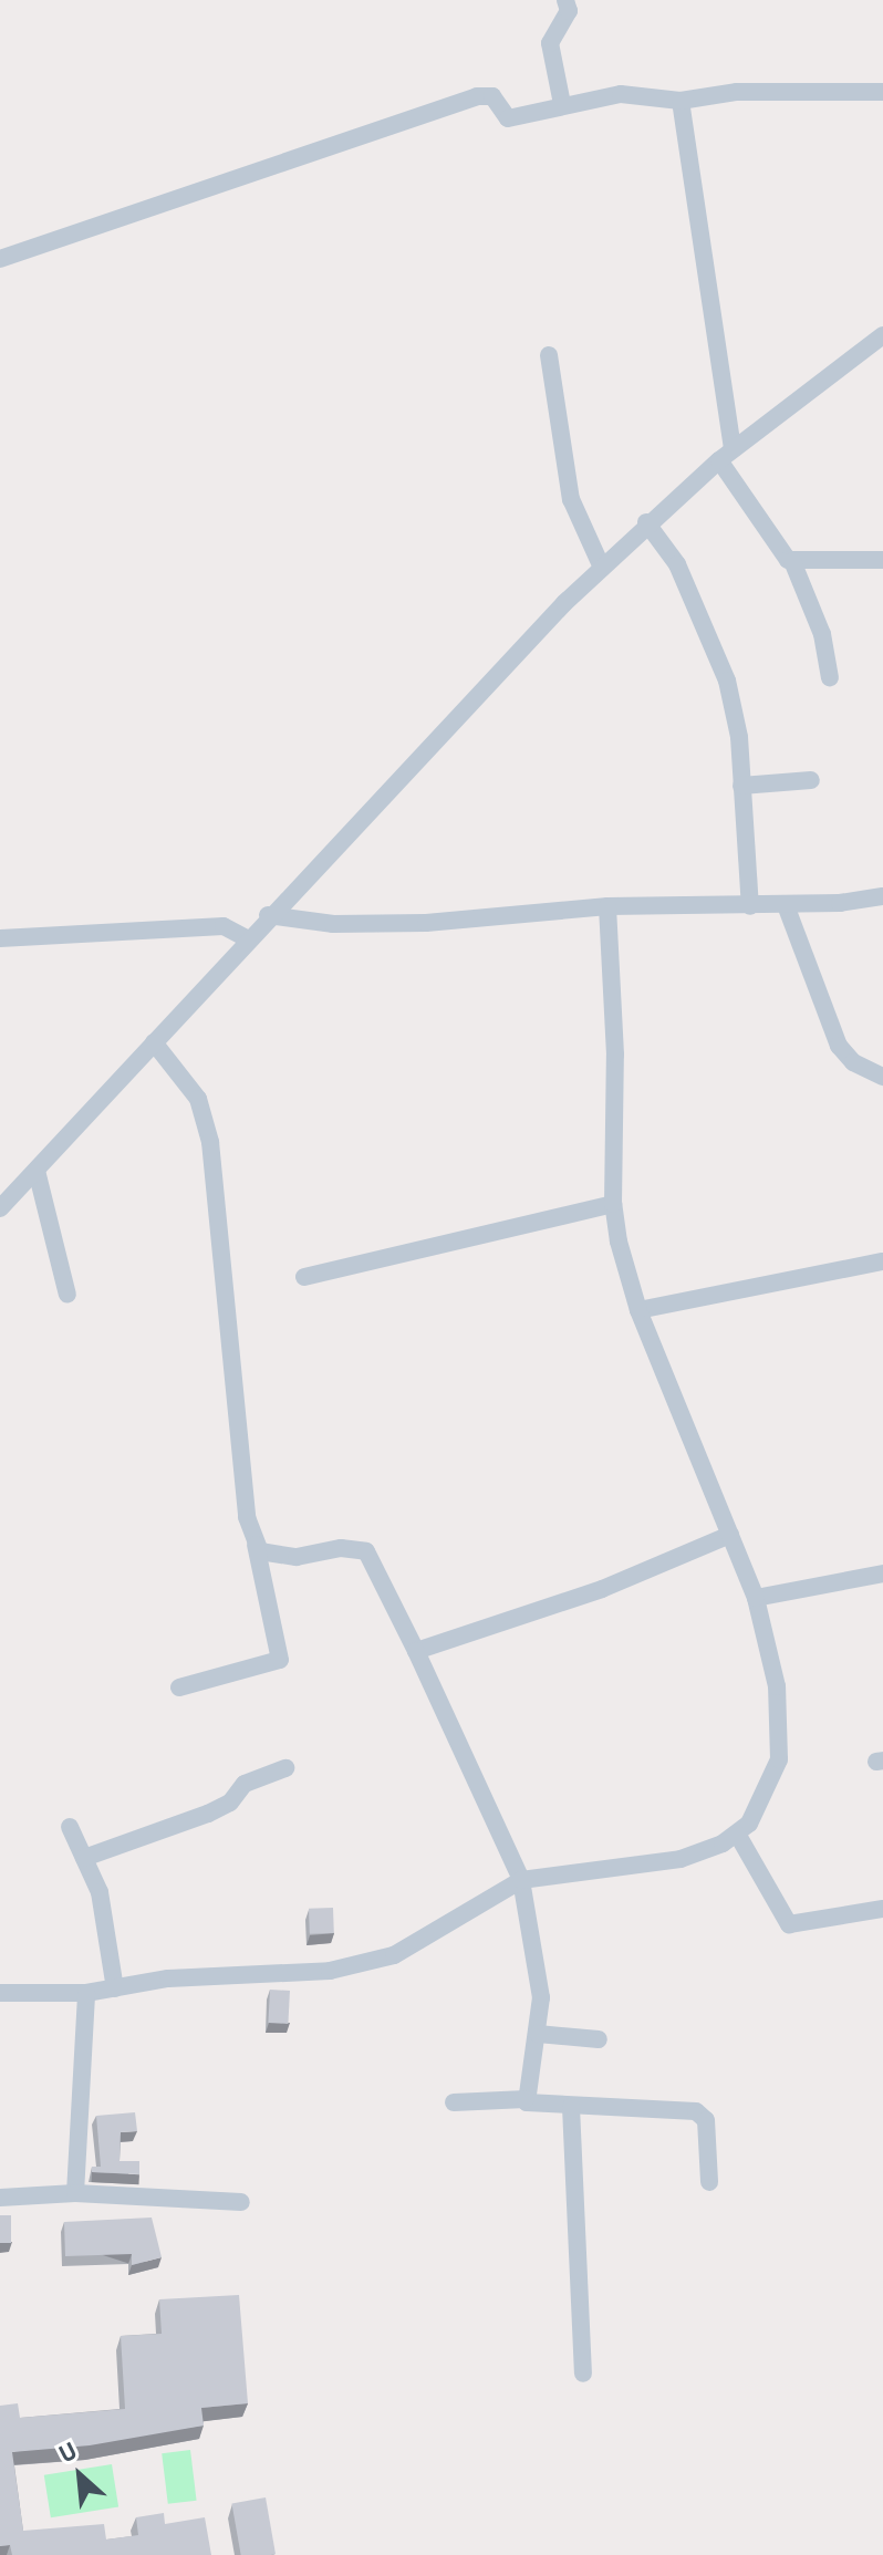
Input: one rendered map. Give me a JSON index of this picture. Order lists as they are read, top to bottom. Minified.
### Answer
{"north":"top left"}
